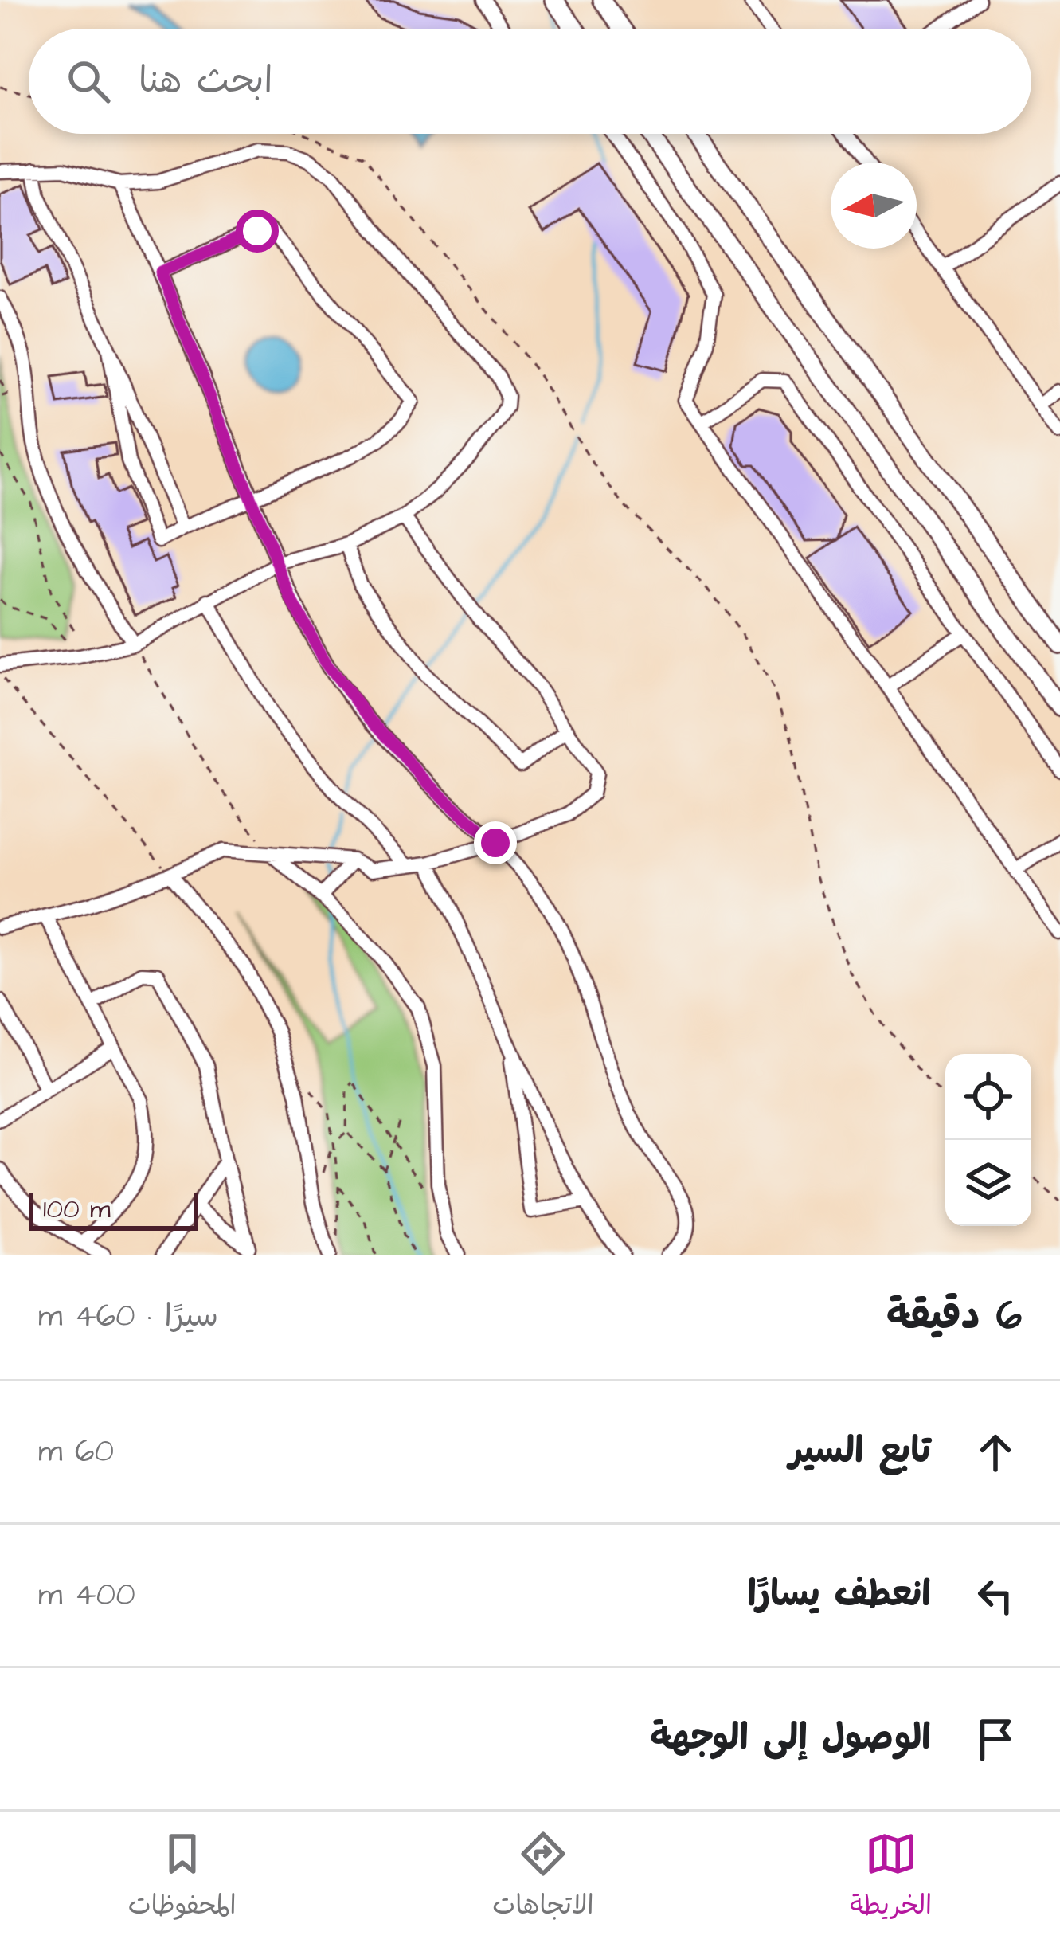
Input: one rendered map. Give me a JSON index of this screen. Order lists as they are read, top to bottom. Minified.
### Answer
{"scale_bar":"100 m","north":"left","page":{"search":"ابحث هنا","scale":"100 m","heading":["6 دقيقة","سيرًا · 460 m"],"list":[["تابع السير","60 m"],["انعطف يسارًا","400 m"],"الوصول إلى الوجهة"],"nav":["الخريطة","الاتجاهات","المحفوظات"]}}
